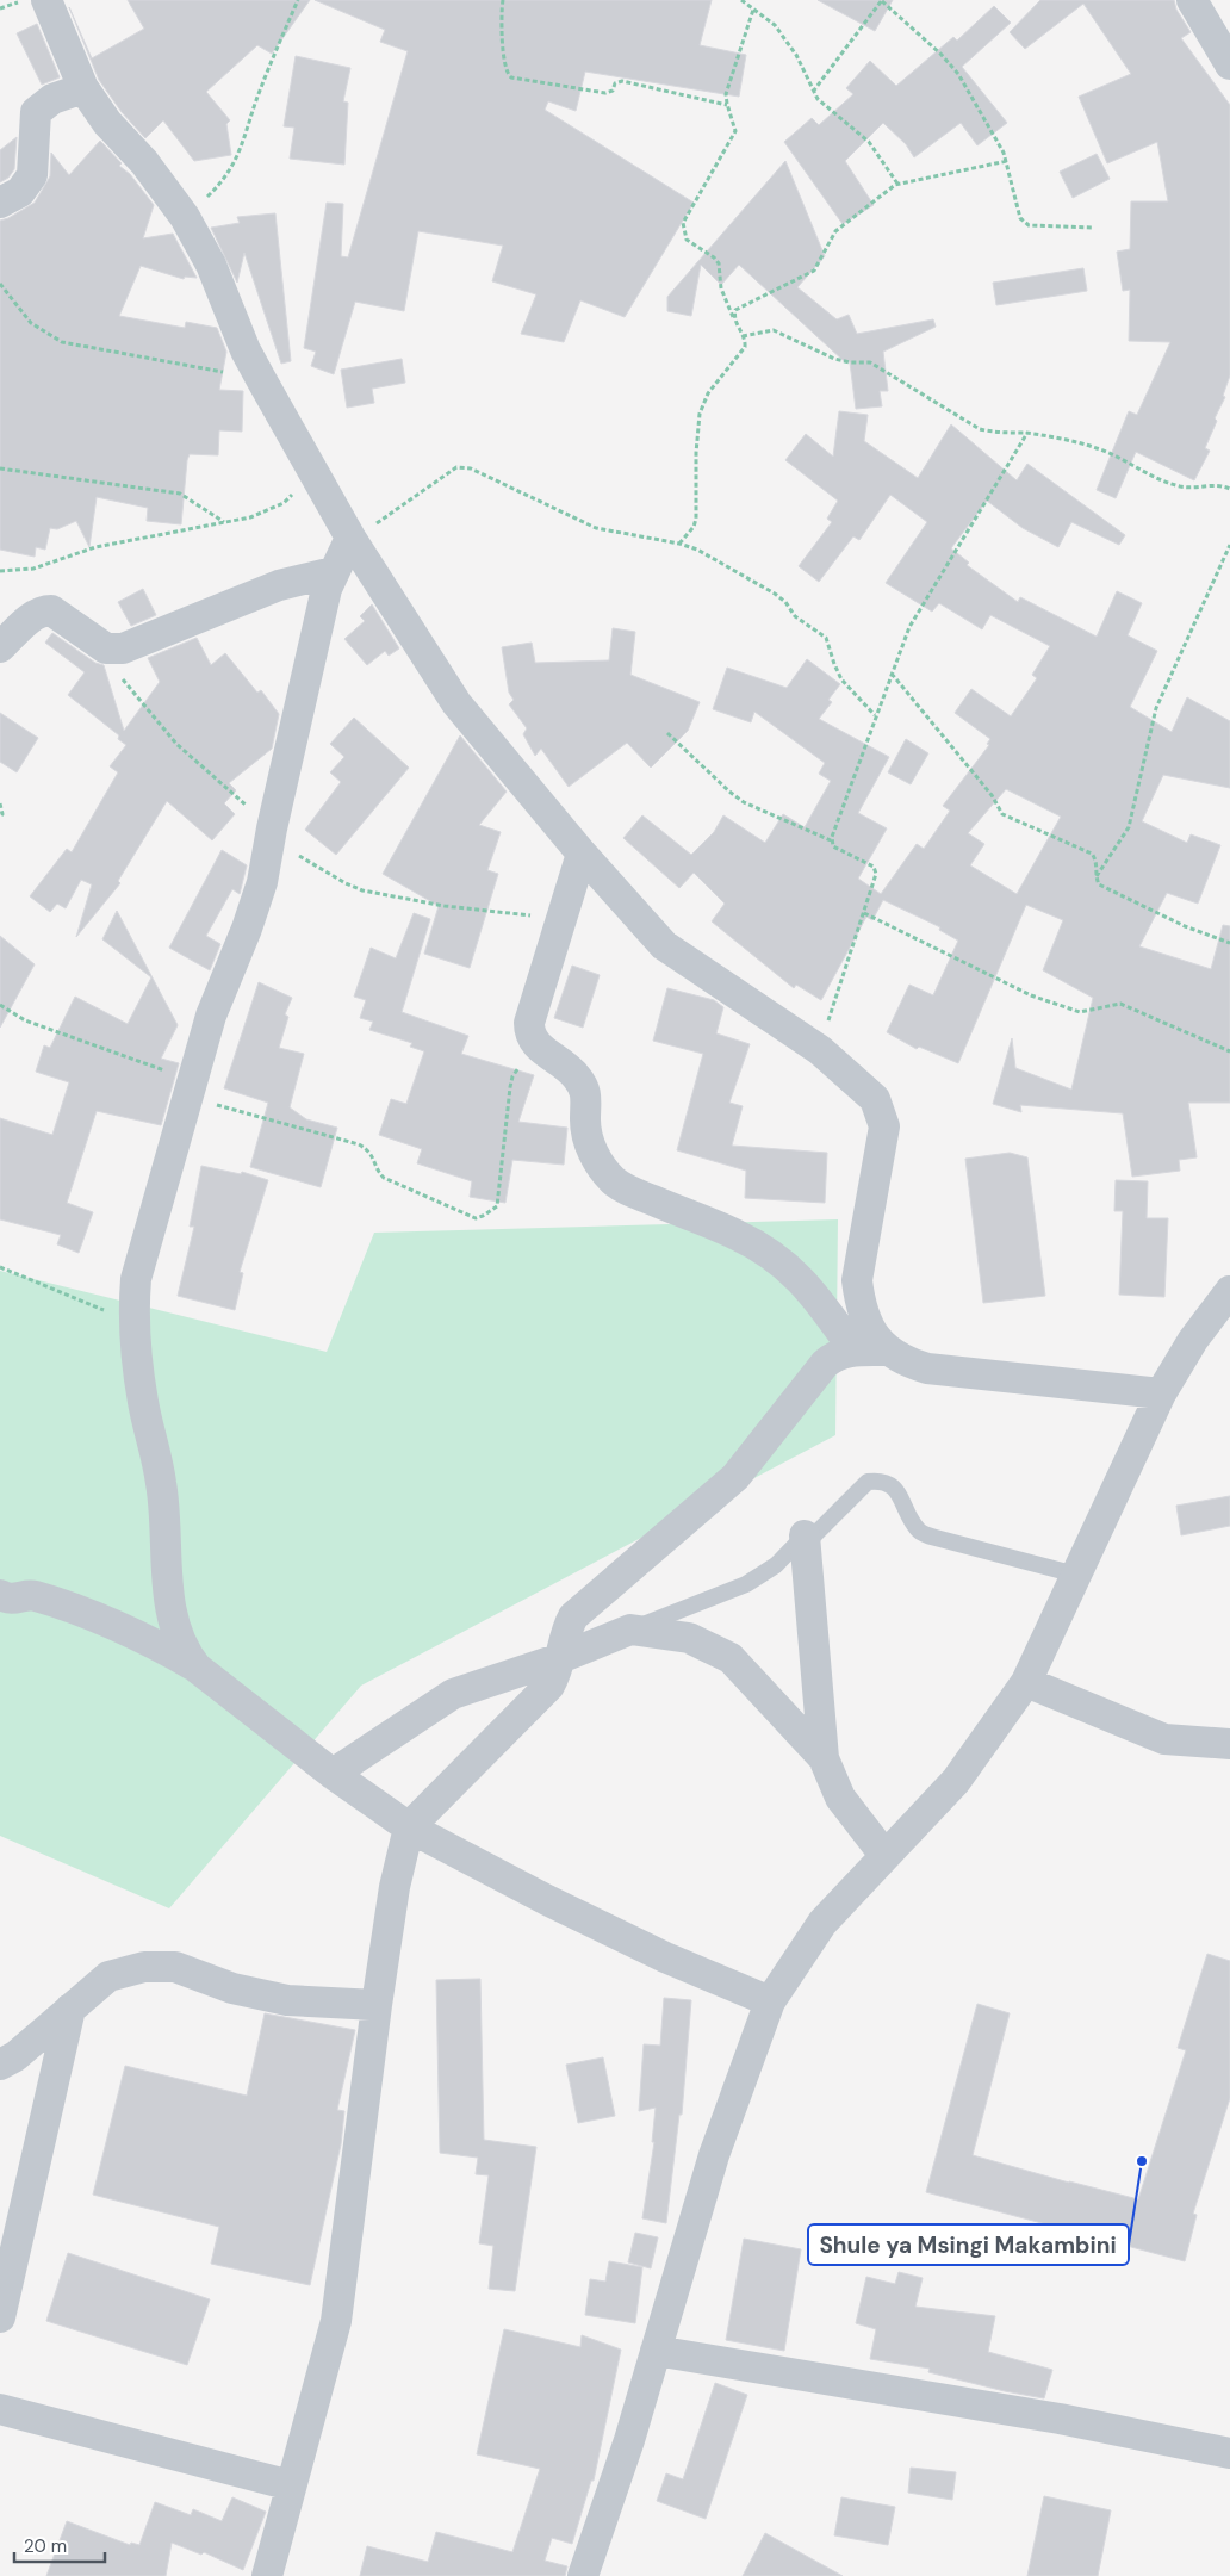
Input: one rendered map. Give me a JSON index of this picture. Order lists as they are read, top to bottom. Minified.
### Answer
{"places":["Shule ya Msingi Makambini"],"scale_bar":"20 m"}
